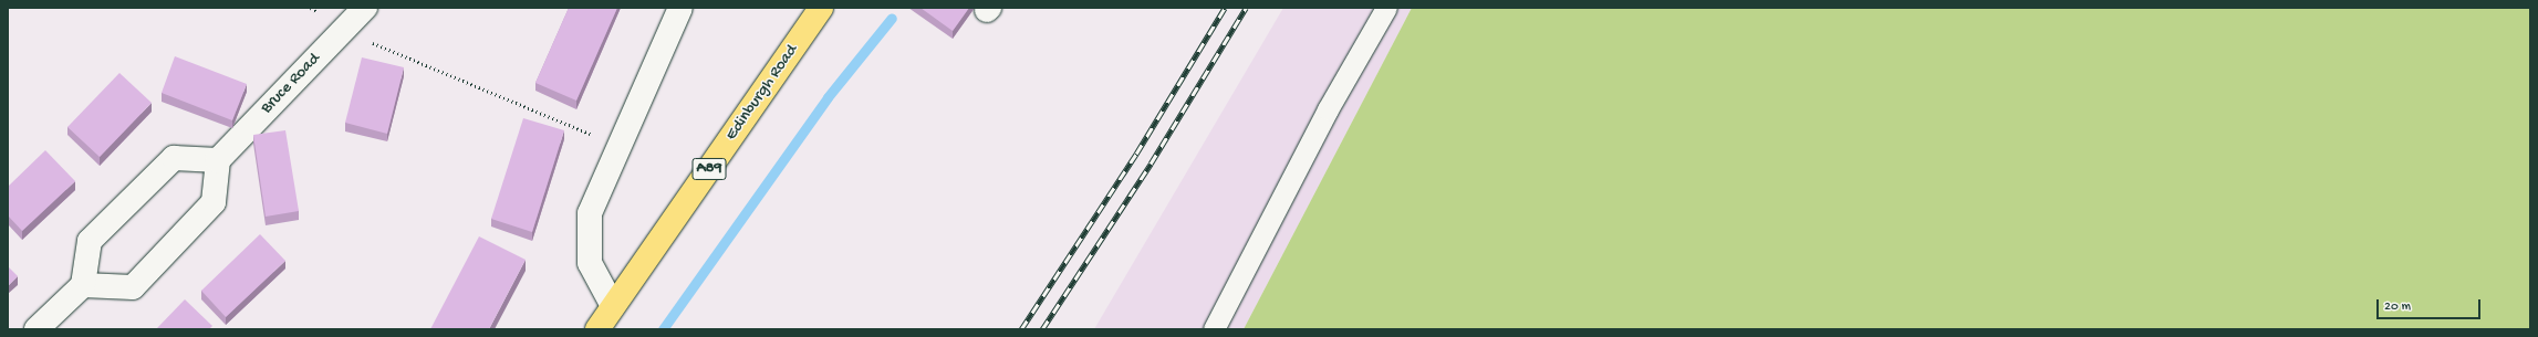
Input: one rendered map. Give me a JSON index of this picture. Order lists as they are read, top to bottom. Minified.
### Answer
{"streets":{"main road":["Edinburgh Road","A89"],"street":["Bruce Road"]},"scale_bar":"20 m"}
